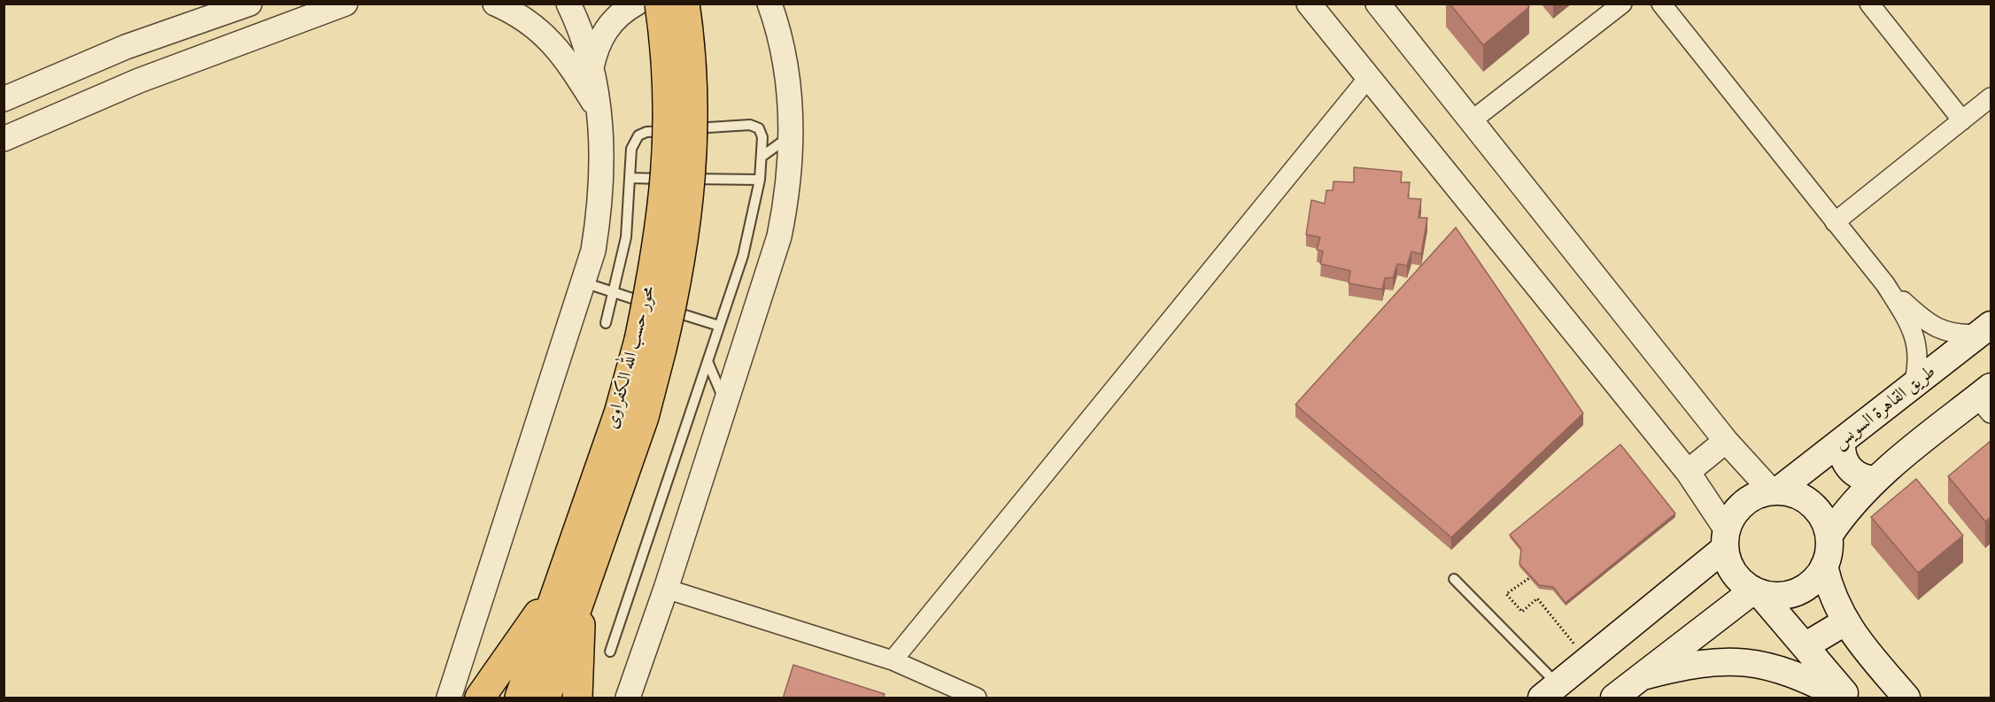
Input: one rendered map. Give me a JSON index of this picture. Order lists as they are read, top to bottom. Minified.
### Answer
{"streets":{"main road":["محور حسب الله الكفراوى","طريق القاهرة السويس"]}}
